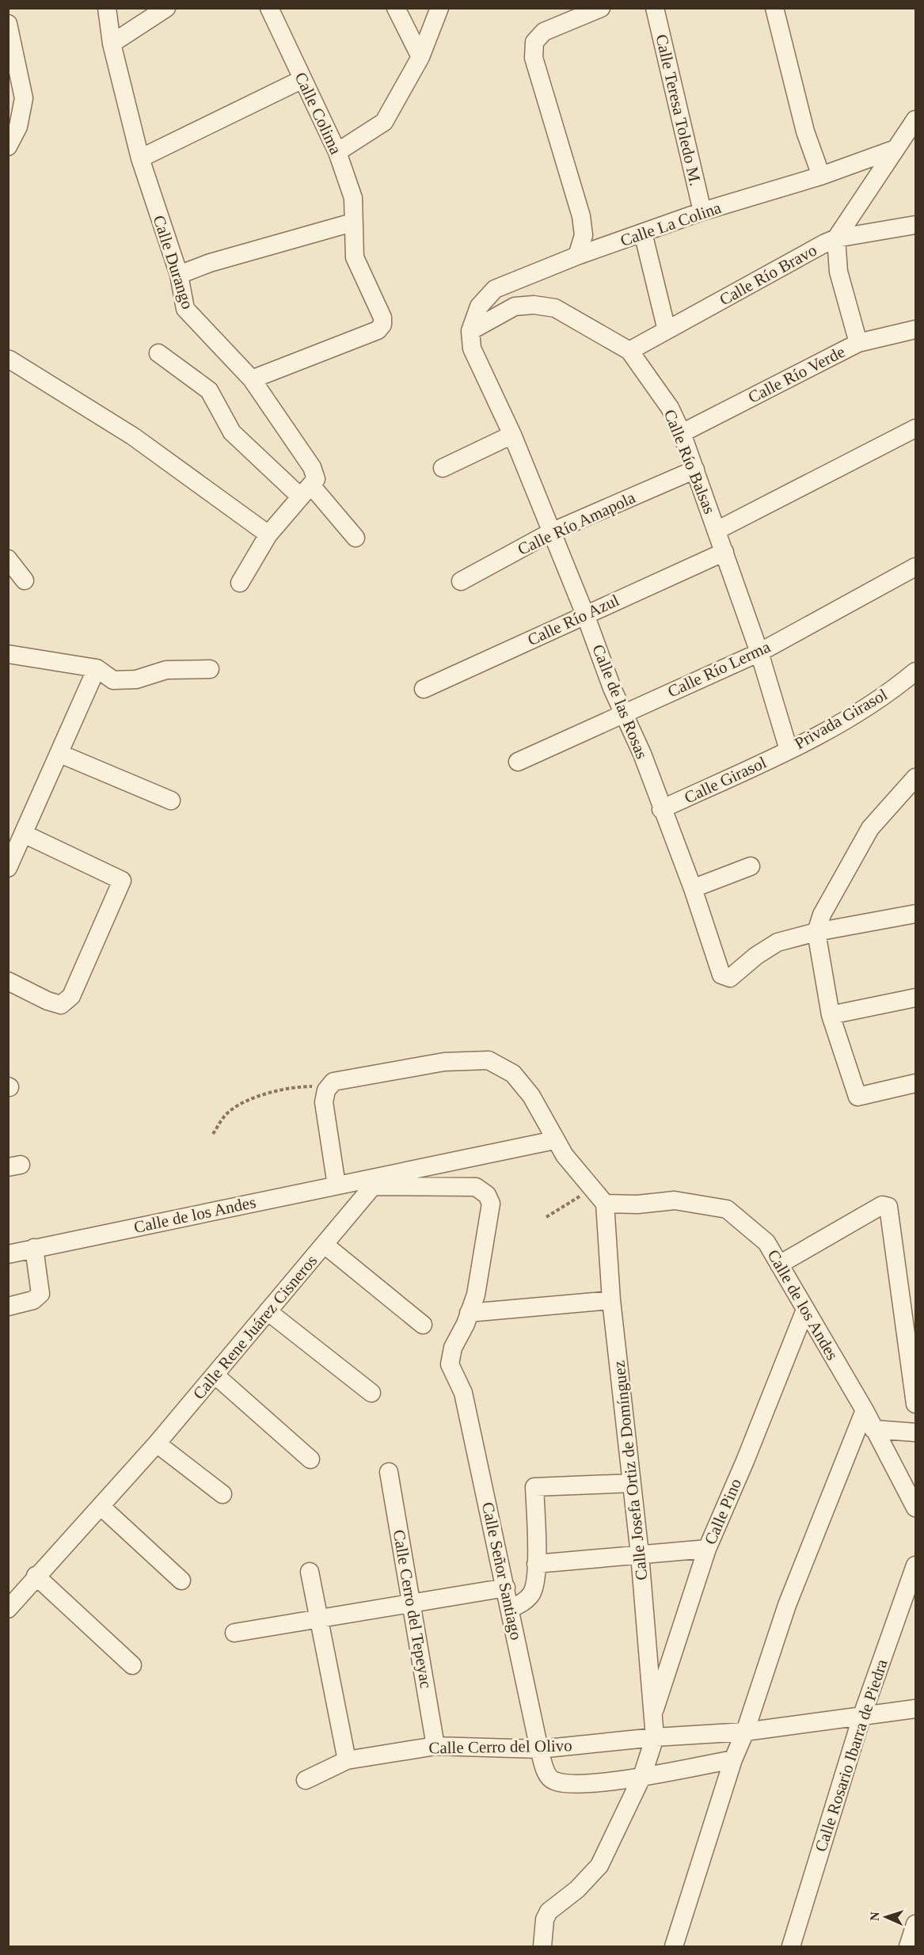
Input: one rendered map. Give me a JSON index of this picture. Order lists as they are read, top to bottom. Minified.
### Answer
{"streets":{"street":["Calle Teresa Toledo M.","Calle Colima","Calle La Colina","Calle Durango","Calle Río Bravo","Calle Río Verde","Calle Río Balsas","Calle Río Amapola","Calle Río Azul","Calle Río Lerma","Calle de las Rosas","Privada Girasol","Calle Girasol","Calle de los Andes","Calle Rene Juárez Cisneros","Calle Josefa Ortiz de Domínguez","Calle Pino","Calle Señor Santiago","Calle Cerro del Tepeyac","Calle Cerro del Olivo","Calle Rosario Ibarra de Piedra"]},"crossings":[["Calle Teresa Toledo M.","Calle La Colina"],["Calle Colima","Calle Durango"],["Calle La Colina","Calle Río Balsas"],["Calle La Colina","Calle de las Rosas"],["Calle Río Bravo","Calle Río Balsas"],["Calle Río Verde","Calle Río Balsas"],["Calle Río Balsas","Calle Río Amapola"],["Calle Río Balsas","Calle Río Azul"],["Calle Río Balsas","Calle Río Lerma"],["Calle Río Balsas","Calle de las Rosas"],["Calle Río Balsas","Privada Girasol"],["Calle Río Balsas","Calle Girasol"],["Calle Río Amapola","Calle de las Rosas"],["Calle Río Azul","Calle de las Rosas"],["Calle Río Lerma","Calle de las Rosas"],["Calle de las Rosas","Calle Girasol"],["Privada Girasol","Calle Girasol"],["Calle de los Andes","Calle Rene Juárez Cisneros"],["Calle de los Andes","Calle Josefa Ortiz de Domínguez"],["Calle de los Andes","Calle Pino"],["Calle de los Andes","Calle Señor Santiago"],["Calle Rene Juárez Cisneros","Calle Señor Santiago"],["Calle Josefa Ortiz de Domínguez","Calle Pino"],["Calle Josefa Ortiz de Domínguez","Calle Cerro del Olivo"],["Calle Señor Santiago","Calle Cerro del Olivo"],["Calle Cerro del Tepeyac","Calle Cerro del Olivo"],["Calle Cerro del Olivo","Calle Rosario Ibarra de Piedra"]],"north":"left"}
